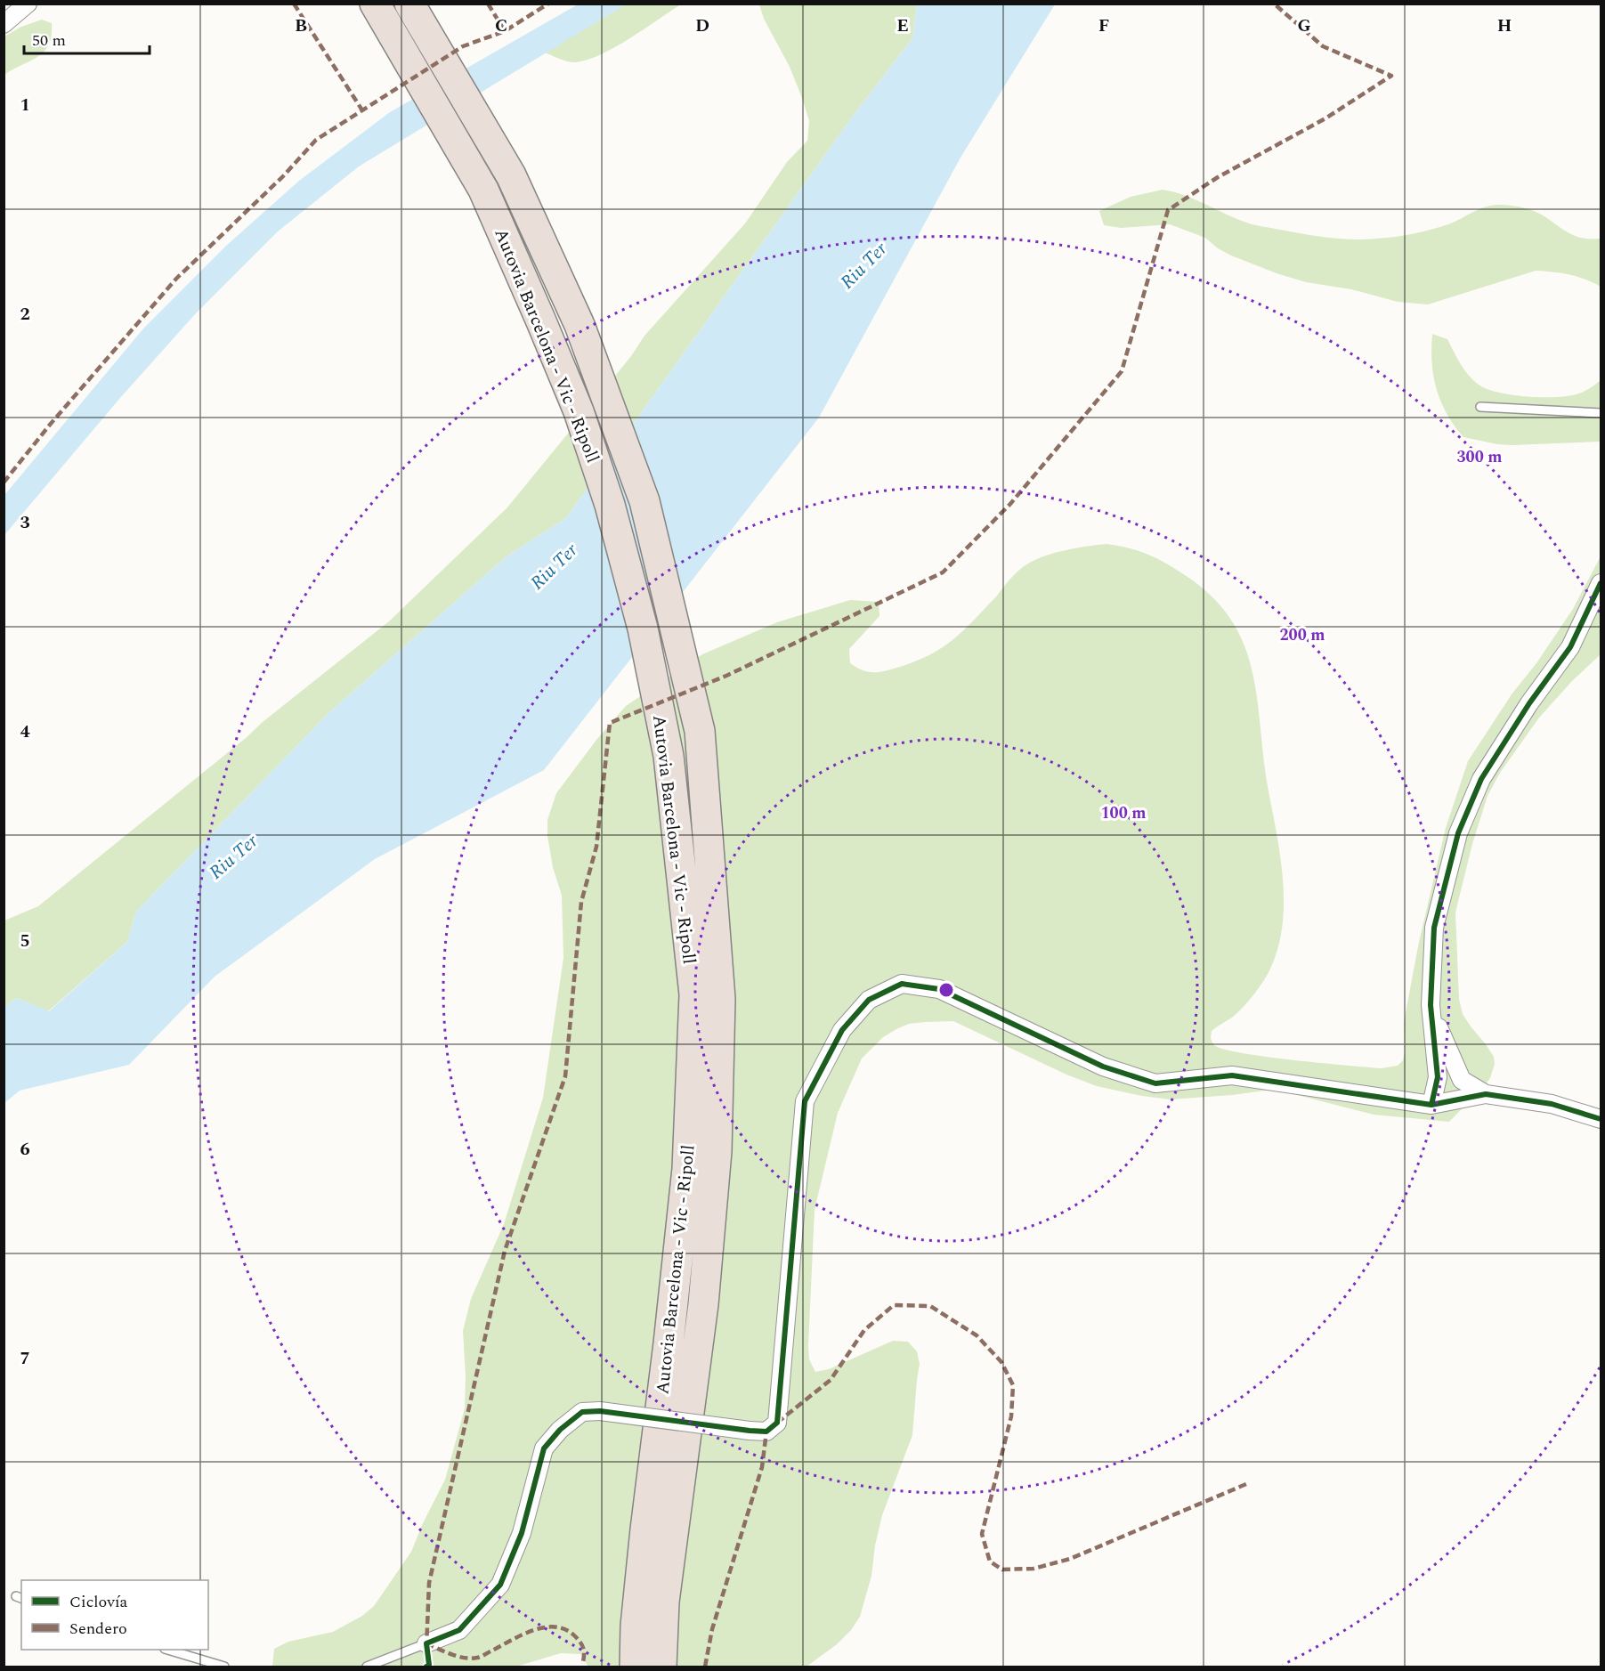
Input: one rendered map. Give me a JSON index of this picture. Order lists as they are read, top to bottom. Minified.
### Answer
{"streets":{"highway":["Autovia Barcelona - Vic - Ripoll"]},"water":["Riu Ter"],"legend":["Ciclovía","Sendero"],"scale_bar":"50 m","grid":{"columns":["B","C","D","E","F","G","H"],"rows":["1","2","3","4","5","6","7"]},"rings":["300 m","200 m","100 m"]}
